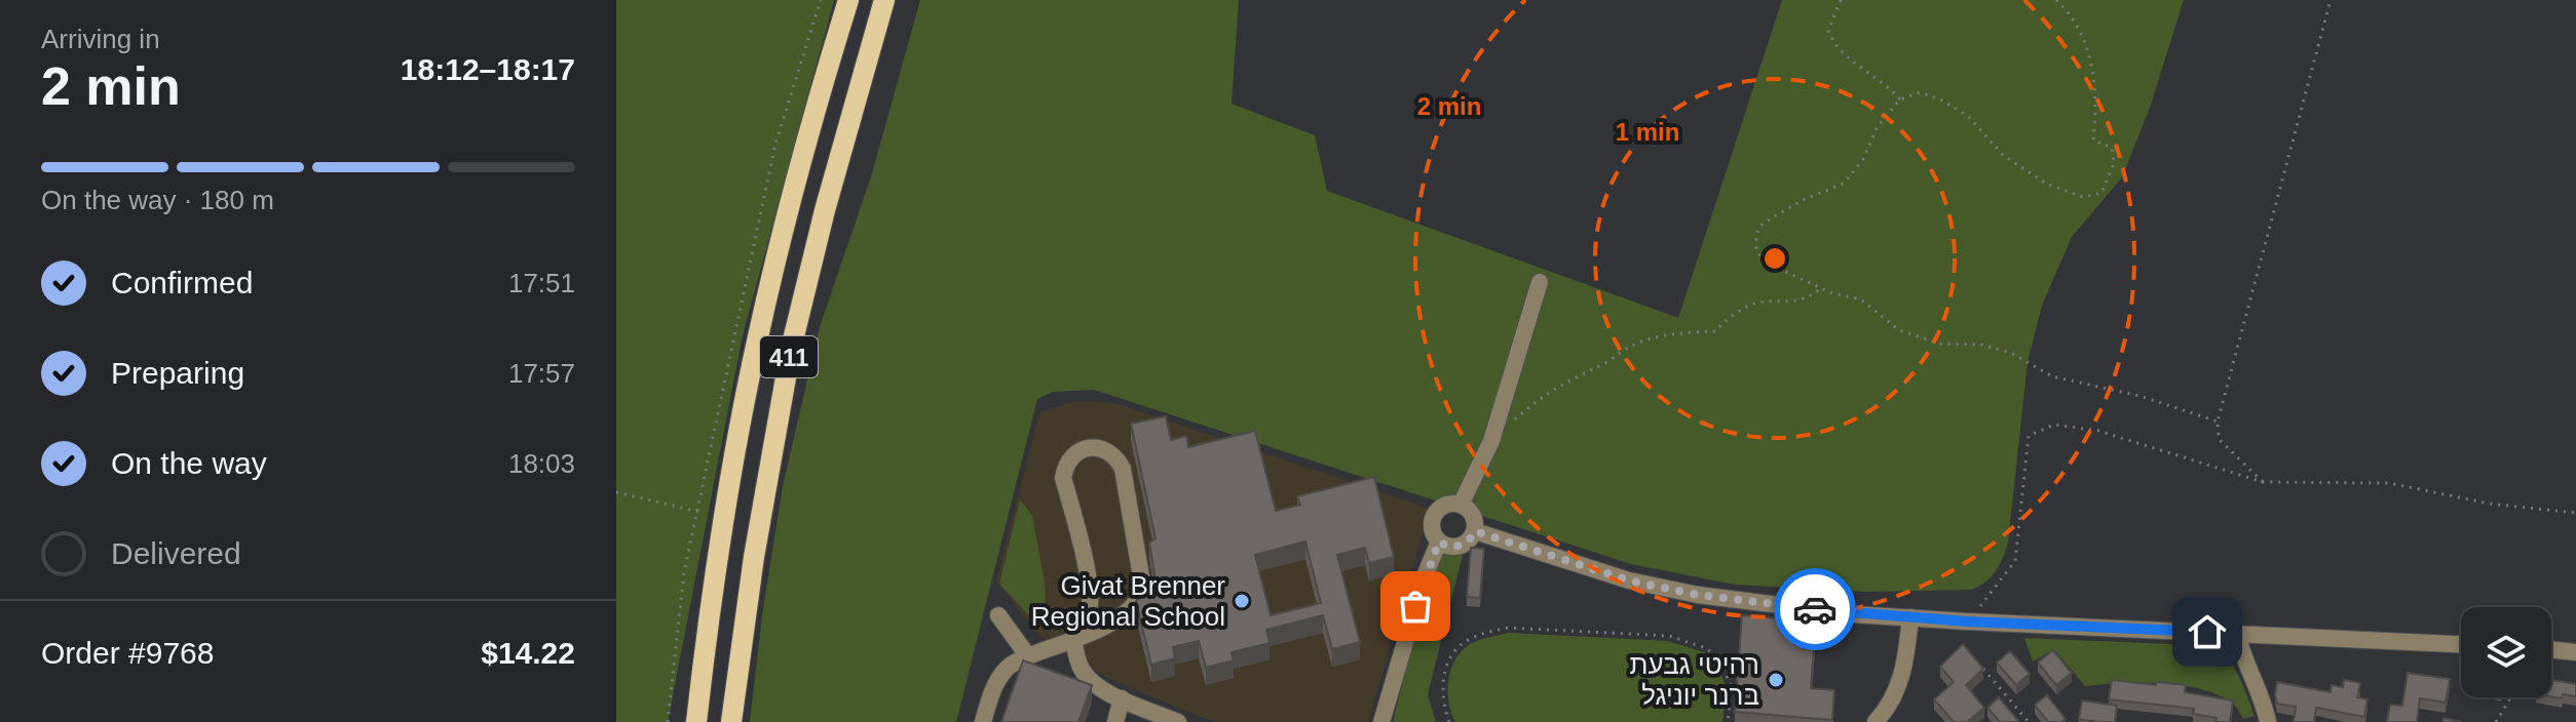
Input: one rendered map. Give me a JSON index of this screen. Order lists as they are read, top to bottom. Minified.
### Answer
{"streets":{"main road":["411"]},"places":["Givat Brenner Regional School","רהיטי גבעת ברנר יוניגל"],"page":{"heading":["2 min","Arriving in","18:12–18:17"],"panel":["Order #9768","$14.22"],"bar":"On the way · 180 m","list":[["Confirmed","17:51"],["Preparing","17:57"],["On the way","18:03"],"Delivered"]},"rings":["2 min","1 min"]}
